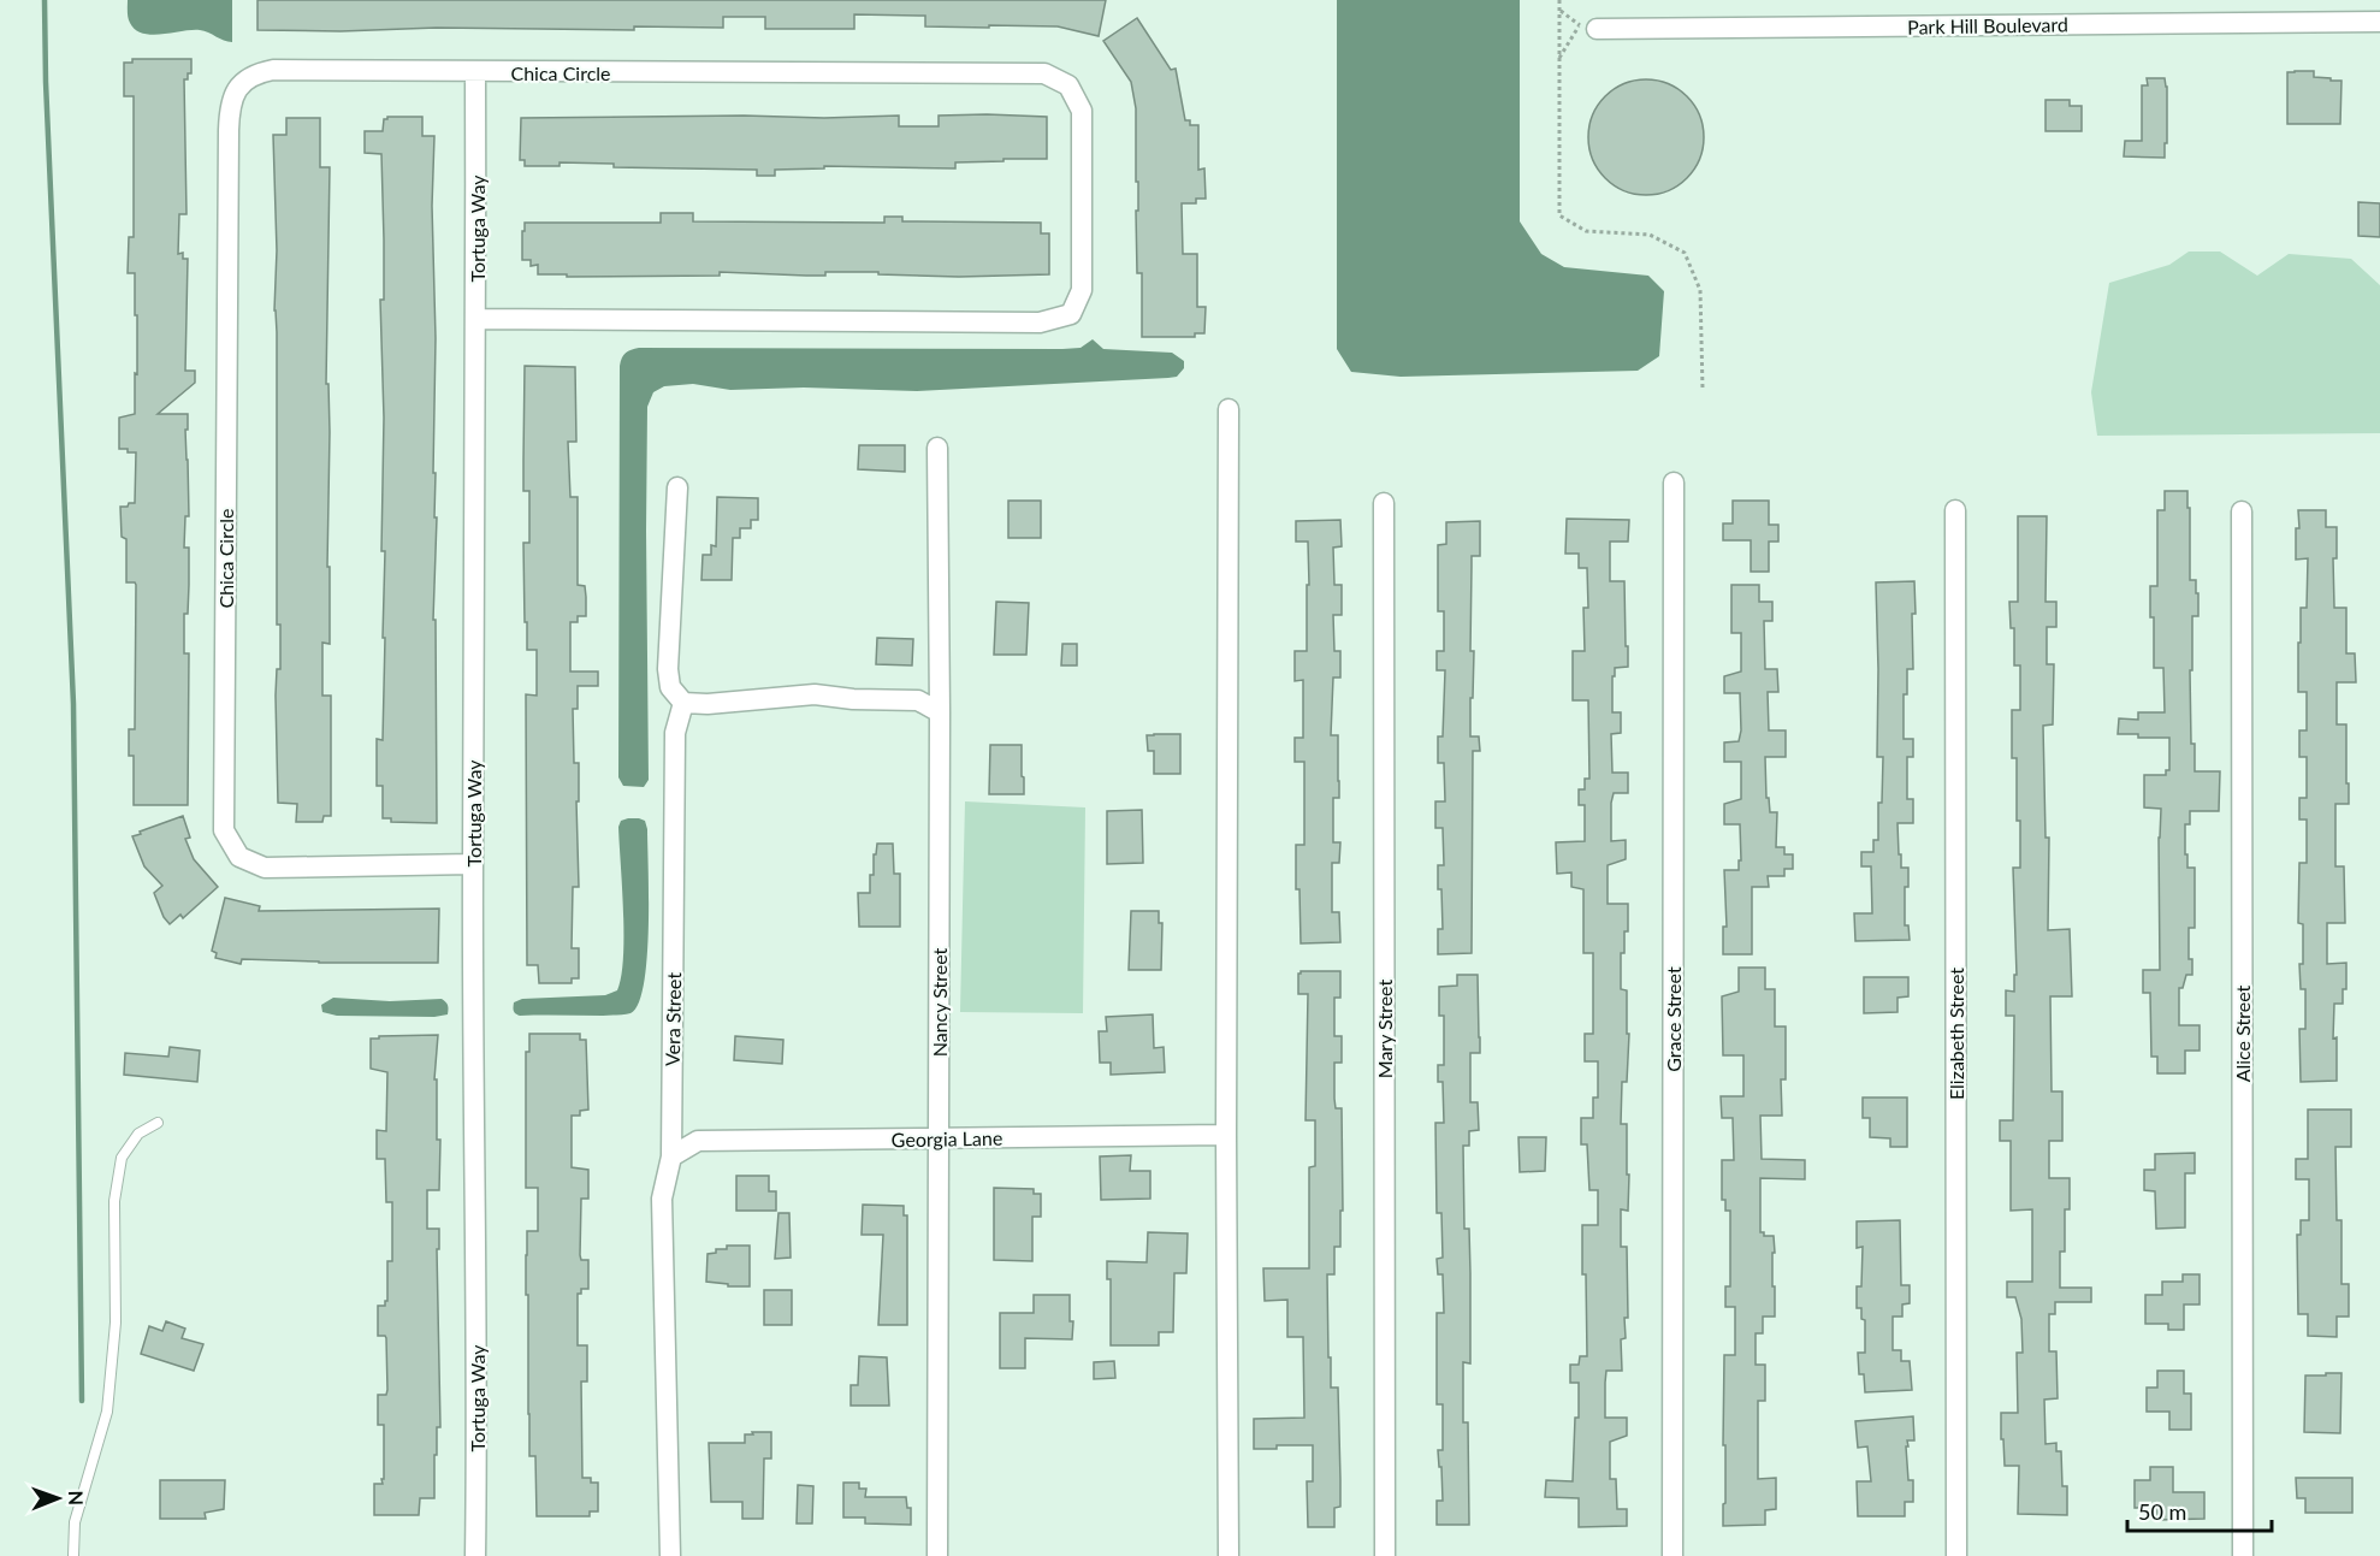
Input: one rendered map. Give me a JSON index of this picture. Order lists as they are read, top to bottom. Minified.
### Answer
{"streets":{"street":["Park Hill Boulevard","Chica Circle","Tortuga Way","Nancy Street","Vera Street","Grace Street","Mary Street","Elizabeth Street","Alice Street","Georgia Lane"]},"crossings":[["Chica Circle","Tortuga Way"],["Nancy Street","Georgia Lane"],["Vera Street","Georgia Lane"]],"scale_bar":"50 m","north":"right"}
